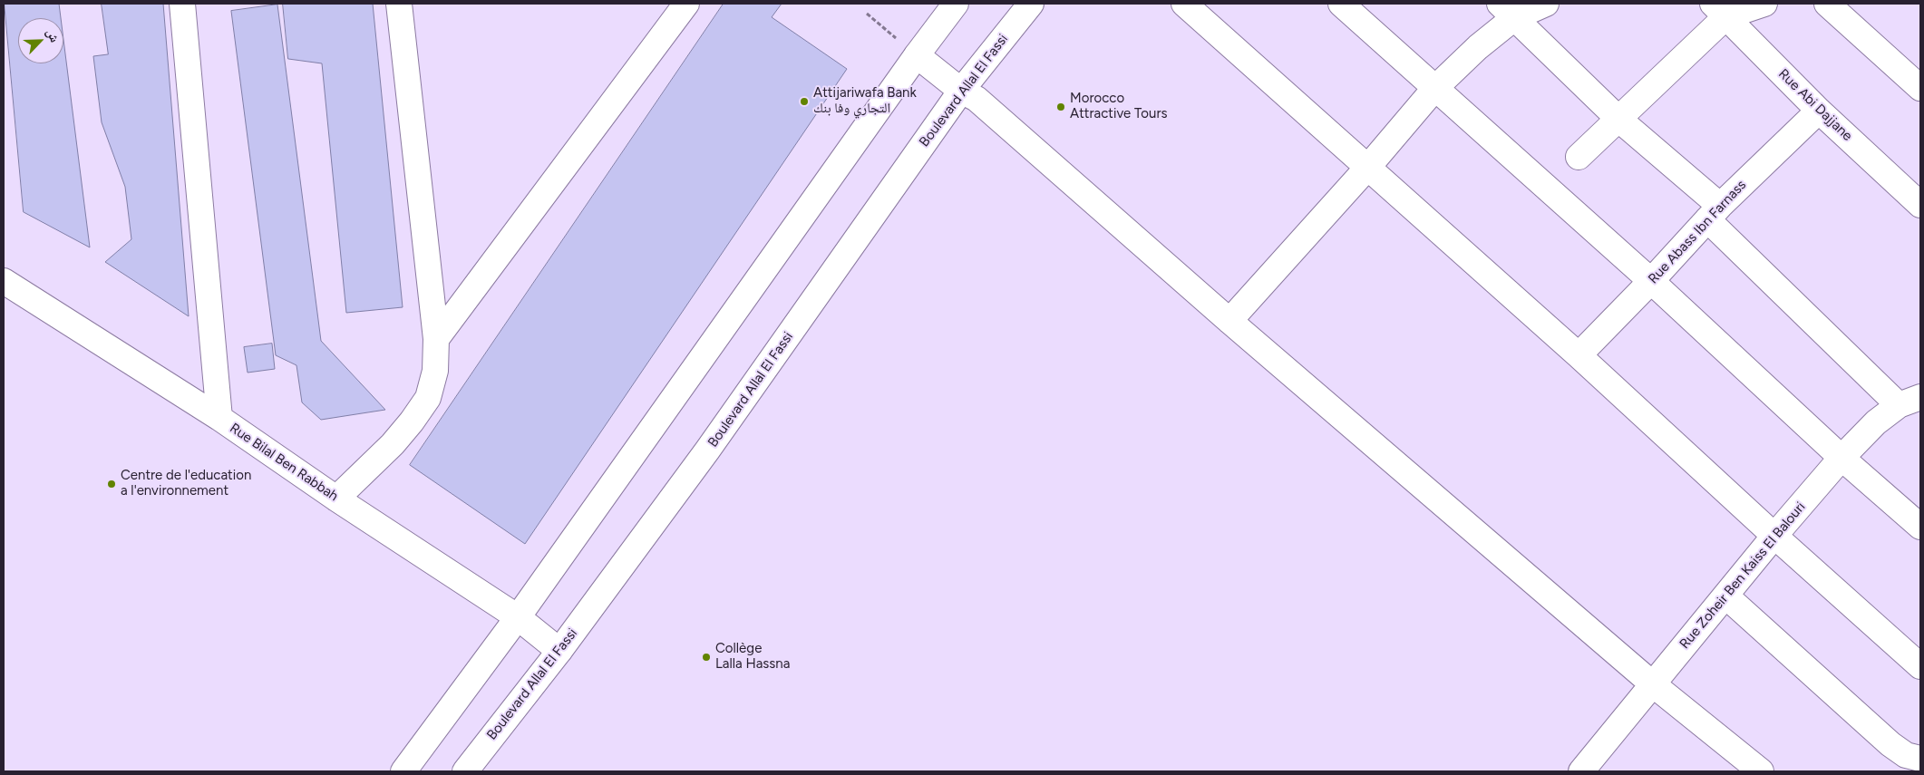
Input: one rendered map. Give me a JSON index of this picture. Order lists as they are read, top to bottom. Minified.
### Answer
{"streets":{"street":["Boulevard Allal El Fassi","Rue Abi Dajjane","Rue Abass Ibn Farnass","Rue Bilal Ben Rabbah","Rue Zoheir Ben Kaiss El Balouri"]},"crossings":[["Boulevard Allal El Fassi","Rue Bilal Ben Rabbah"],["Rue Abi Dajjane","Rue Abass Ibn Farnass"]],"places":["Attijariwafa Bank التجاري وفا بنك","Morocco Attractive Tours","Centre de l'education a l'environnement","Collège Lalla Hassna"],"north":"top right"}
